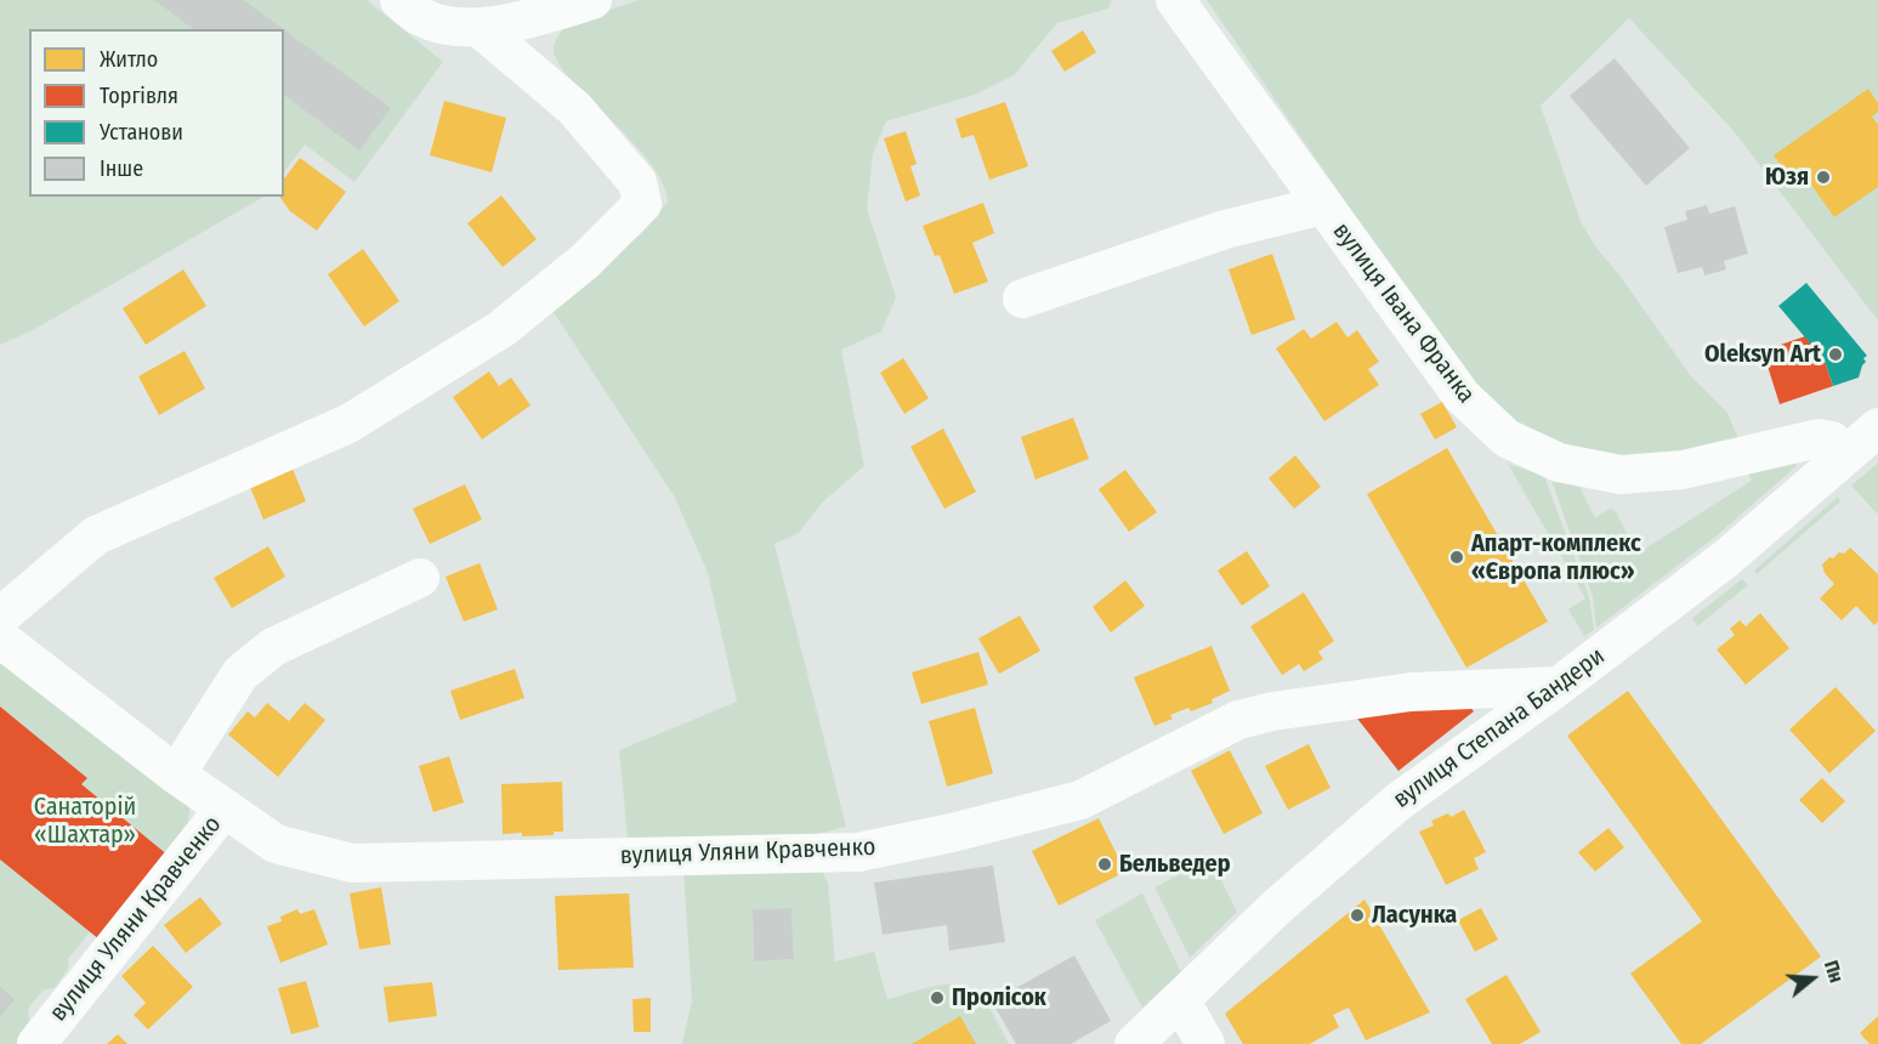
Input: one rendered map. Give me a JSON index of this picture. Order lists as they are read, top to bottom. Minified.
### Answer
{"streets":{"street":["вулиця Івана Франка","вулиця Степана Бандери","вулиця Уляни Кравченко"]},"crossings":[["вулиця Івана Франка","вулиця Степана Бандери"],["вулиця Степана Бандери","вулиця Уляни Кравченко"]],"parks":["Санаторій «Шахтар»"],"places":["Юзя","Oleksyn Art","Апарт-комплекс «Європа плюс»","Бельведер","Ласунка","Пролісок"],"legend":["Житло","Торгівля","Установи","Інше"],"north":"right"}
